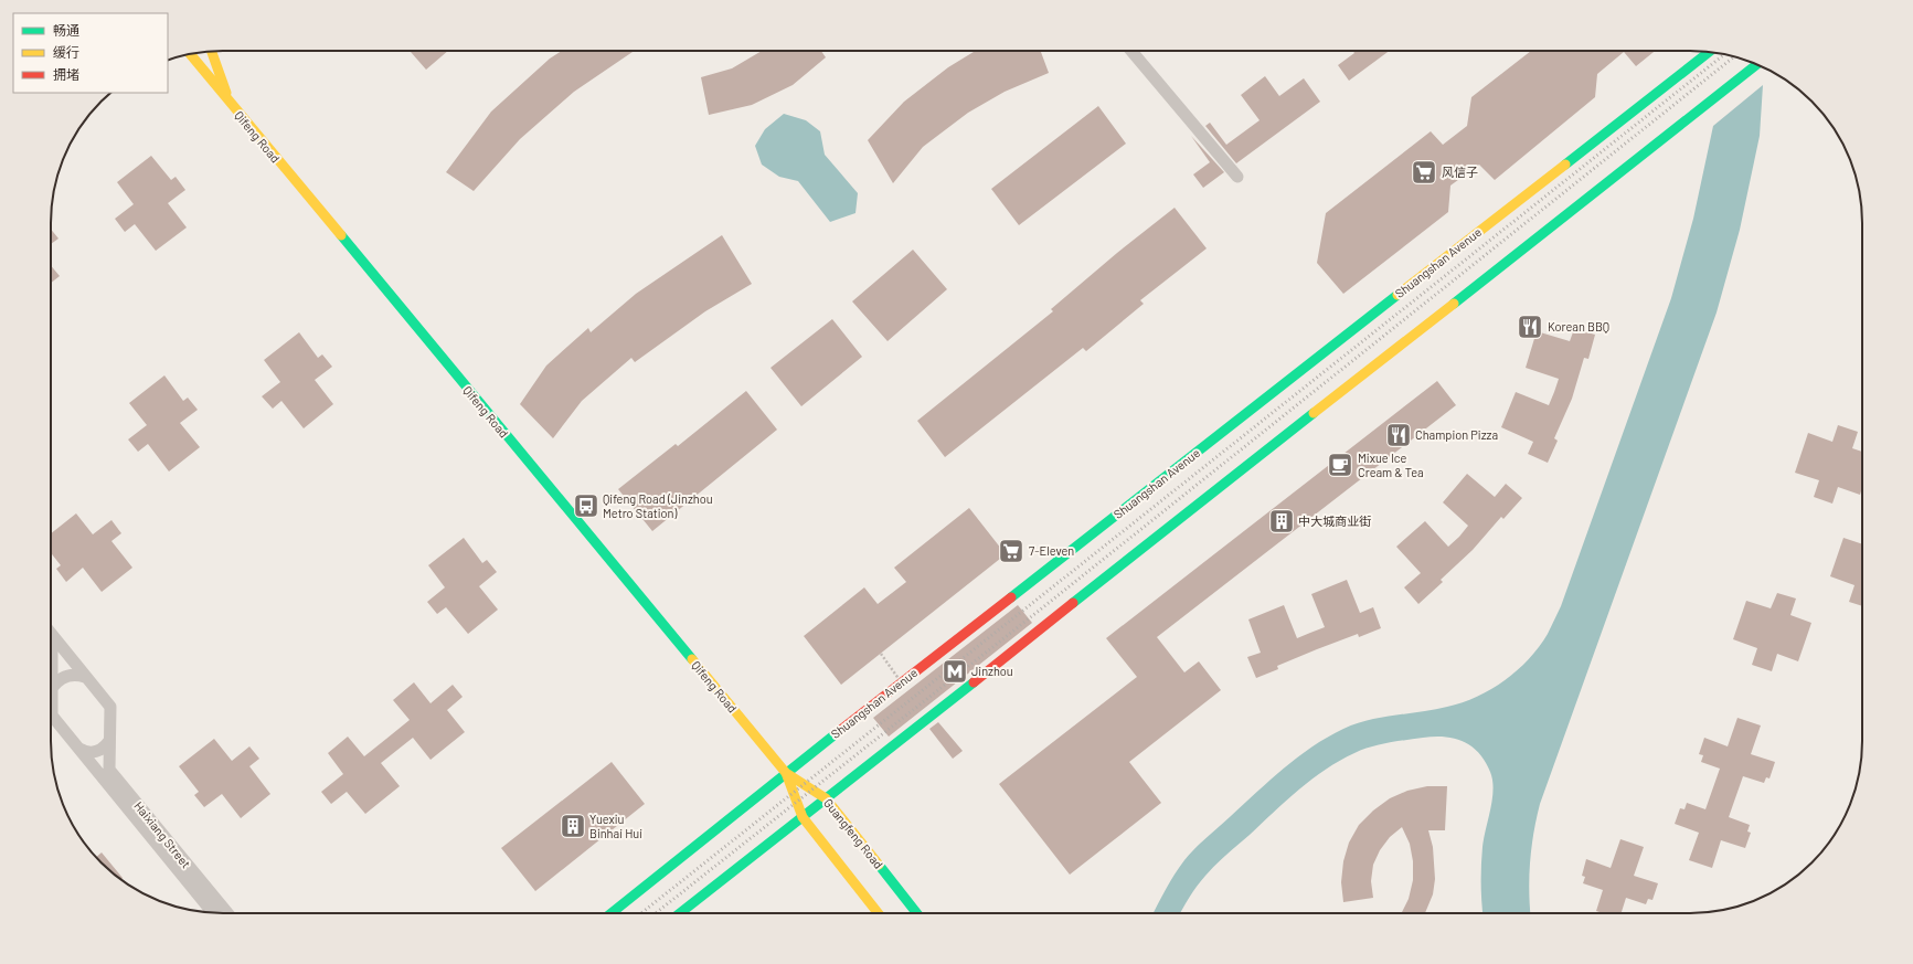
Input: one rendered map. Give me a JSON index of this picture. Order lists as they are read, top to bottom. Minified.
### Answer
{"streets":{"street":["Qifeng Road","Shuangshan Avenue","Guangfeng Road","Haixiang Street"]},"crossings":[["Qifeng Road","Shuangshan Avenue"],["Qifeng Road","Guangfeng Road"],["Shuangshan Avenue","Guangfeng Road"]],"places":{"supermarket":["风信子","7-Eleven"],"restaurant":["Korean BBQ","Champion Pizza"],"cafe":["Mixue Ice Cream & Tea"],"bus stop":["Qifeng Road (Jinzhou Metro Station)"],"building":["中大城商业街","Yuexiu Binhai Hui"],"metro station":["Jinzhou"]},"legend":["畅通","缓行","拥堵"]}
